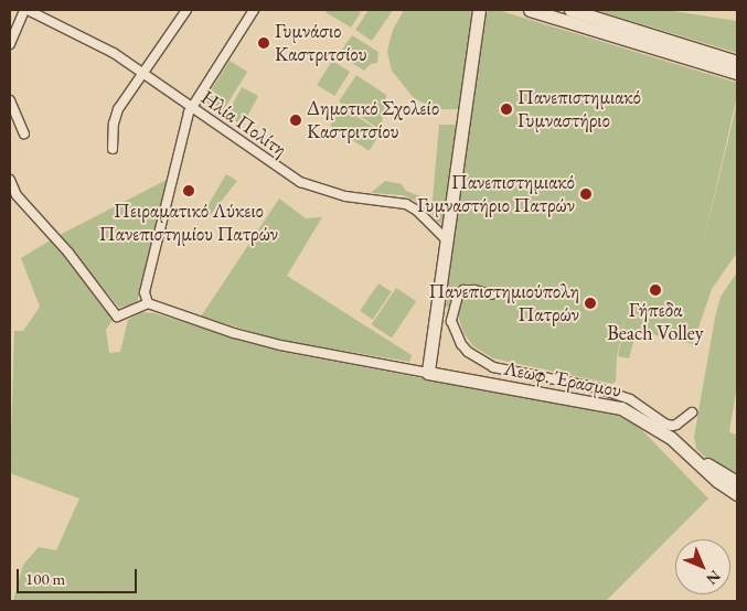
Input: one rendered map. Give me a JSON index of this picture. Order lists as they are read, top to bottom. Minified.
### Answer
{"streets":{"street":["Ηλία Πολίτη","Λεωφ. Έρασμου"]},"places":["Γυμνάσιο Καστριτσίου","Πανεπιστημιακό Γυμναστήριο","Δημοτικό Σχολείο Καστριτσίου","Πειραματικό Λύκειο Πανεπιστημίου Πατρών","Πανεπιστημιακό Γυμναστήριο Πατρών","Γήπεδα Beach Volley","Πανεπιστημιούπολη Πατρών"],"scale_bar":"100 m","north":"bottom right"}
